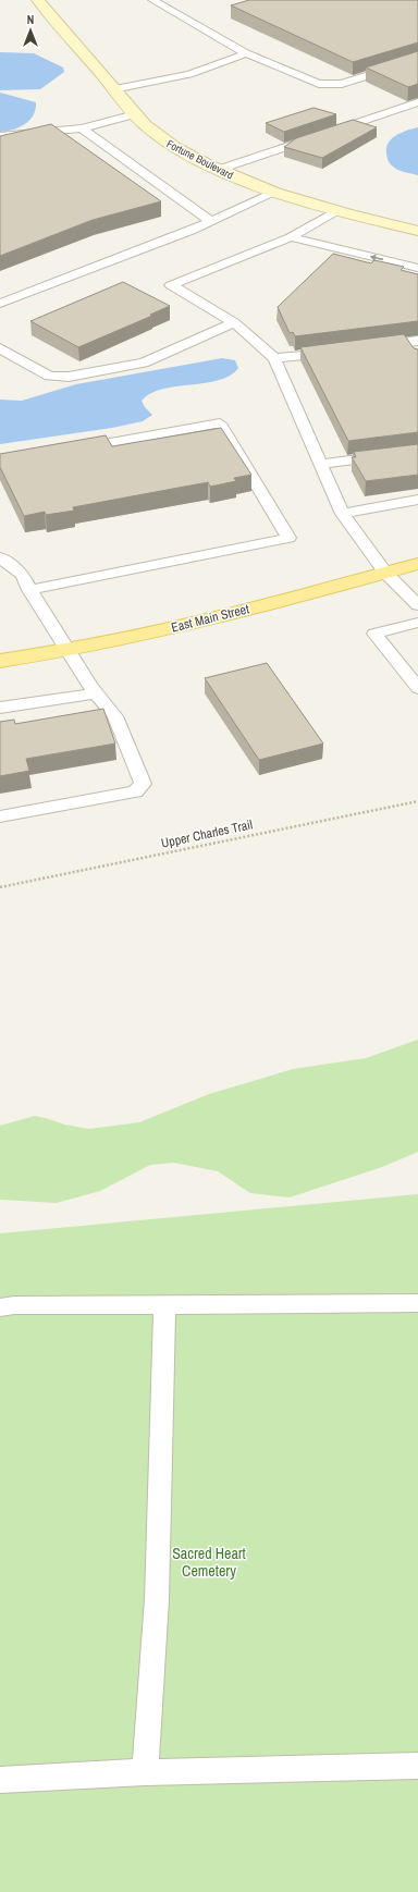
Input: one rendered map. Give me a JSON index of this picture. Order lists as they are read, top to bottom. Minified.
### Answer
{"streets":{"main road":["Fortune Boulevard","East Main Street"],"path":["Upper Charles Trail"]},"parks":["Sacred Heart Cemetery"],"north":"top"}
